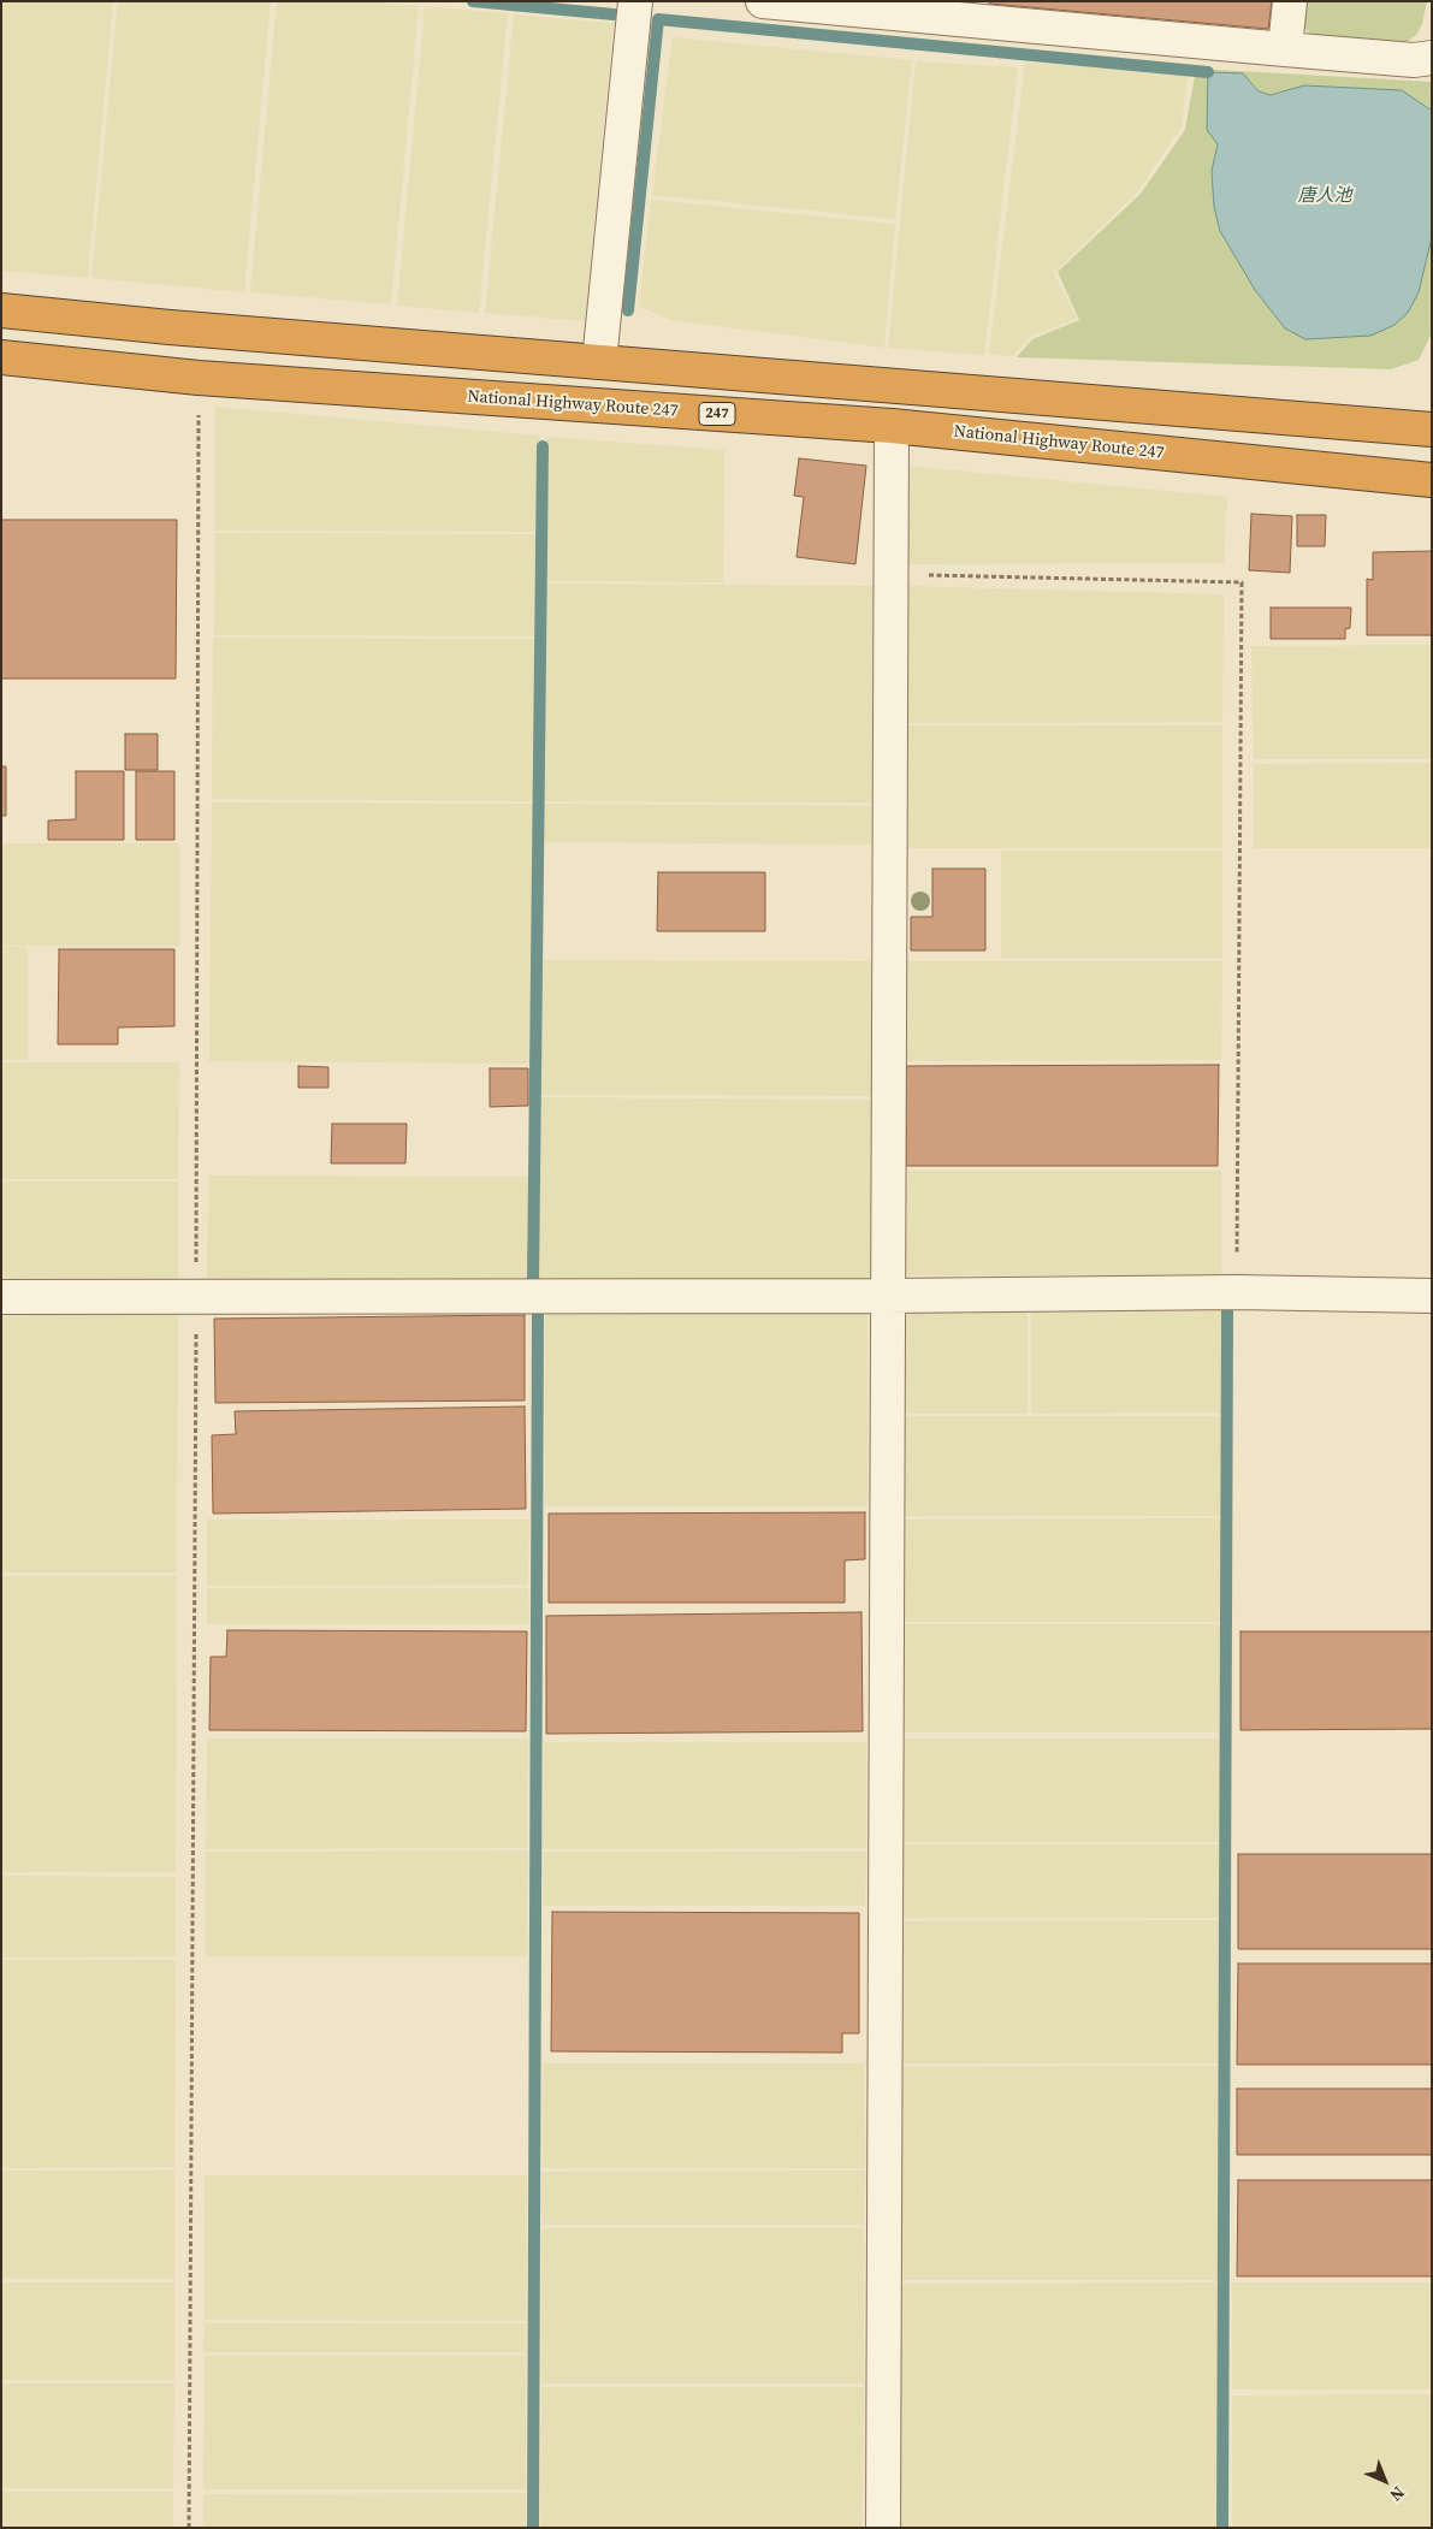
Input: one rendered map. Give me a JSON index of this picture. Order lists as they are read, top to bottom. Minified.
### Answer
{"streets":{"highway":["National Highway Route 247","247"]},"water":["唐人池"],"north":"bottom right"}
